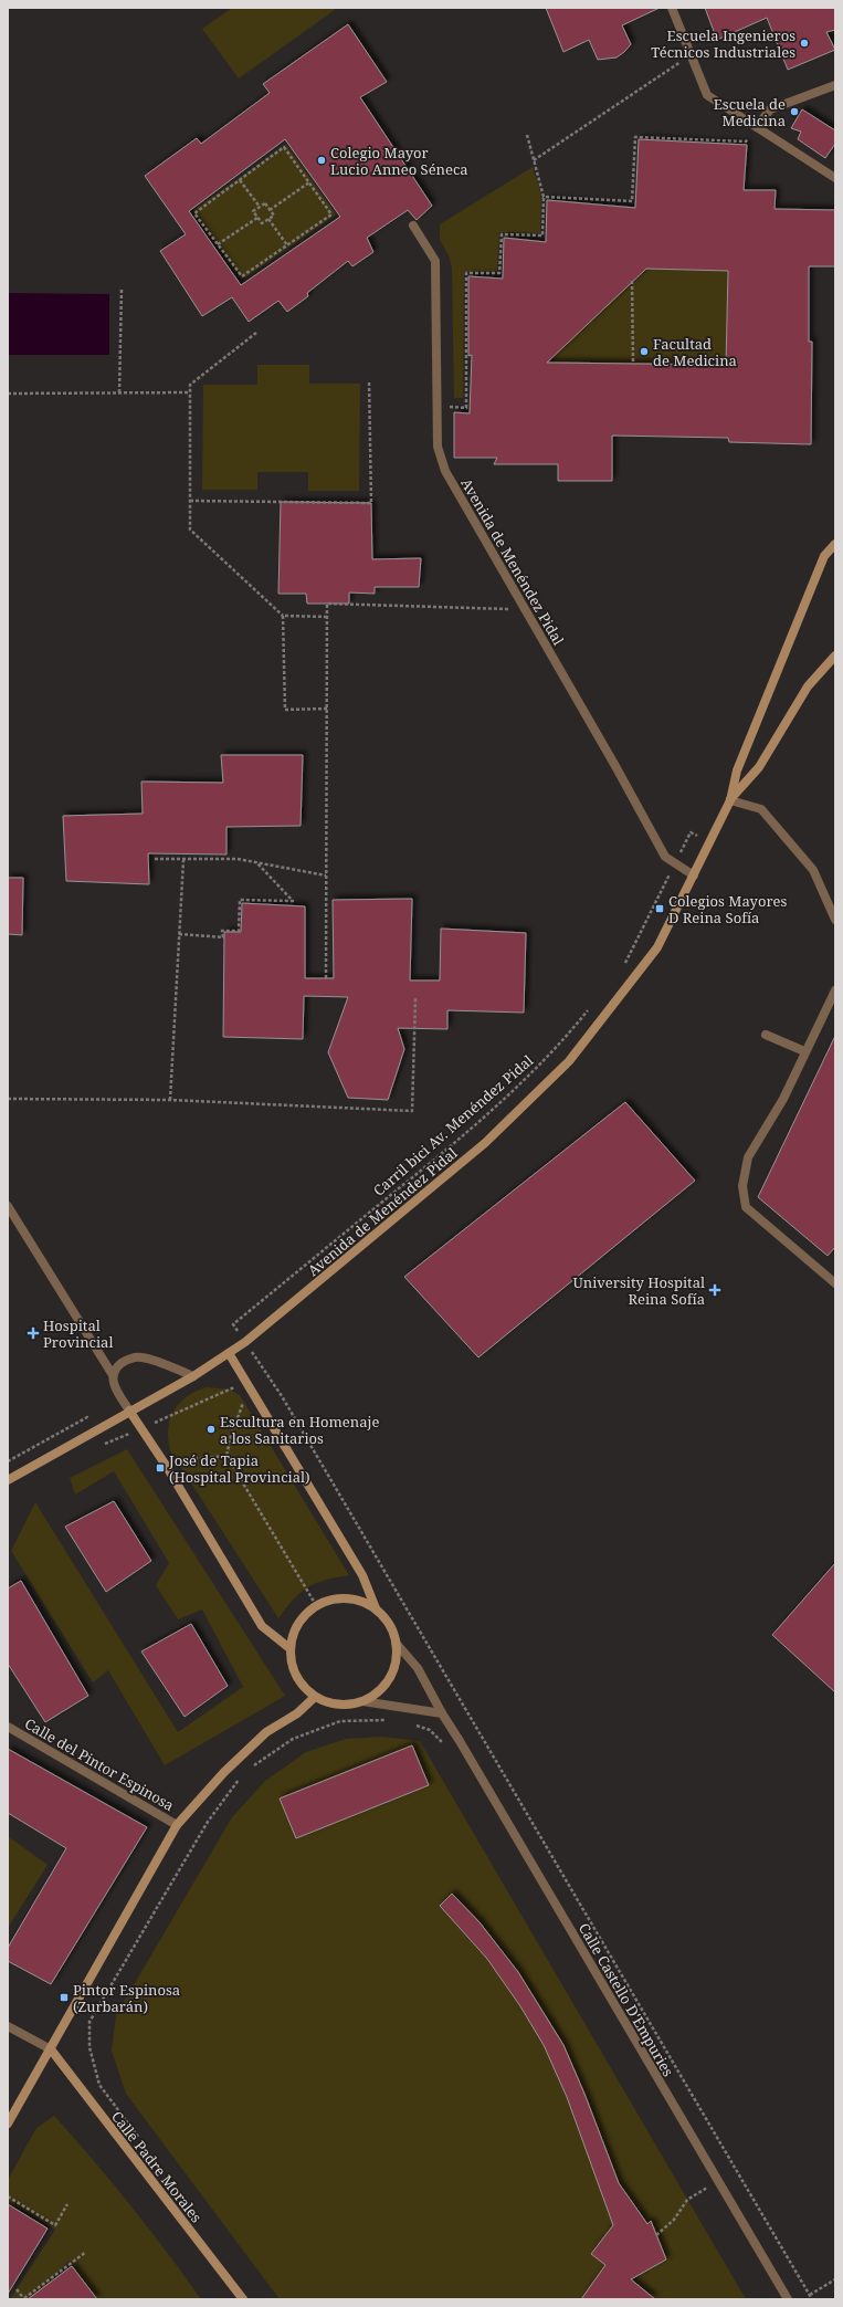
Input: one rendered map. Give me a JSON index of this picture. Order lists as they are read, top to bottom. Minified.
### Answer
{"streets":{"street":["Avenida de Menéndez Pidal","Calle del Pintor Espinosa","Calle Castello D'Empuries","Calle Padre Morales"],"path":["Carril bici Av. Menéndez Pidal"]},"crossings":[["Avenida de Menéndez Pidal","Carril bici Av. Menéndez Pidal"],["Calle del Pintor Espinosa","Calle Castello D'Empuries"],["Calle del Pintor Espinosa","Calle Padre Morales"]],"places":{"other":["Escuela Ingenieros Técnicos Industriales","Escuela de Medicina","Colegio Mayor Lucio Anneo Séneca","Facultad de Medicina","Escultura en Homenaje a los Sanitarios"],"transit":["Colegios Mayores D Reina Sofía","José de Tapia (Hospital Provincial)","Pintor Espinosa (Zurbarán)"],"health":["University Hospital Reina Sofía","Hospital Provincial"]}}
